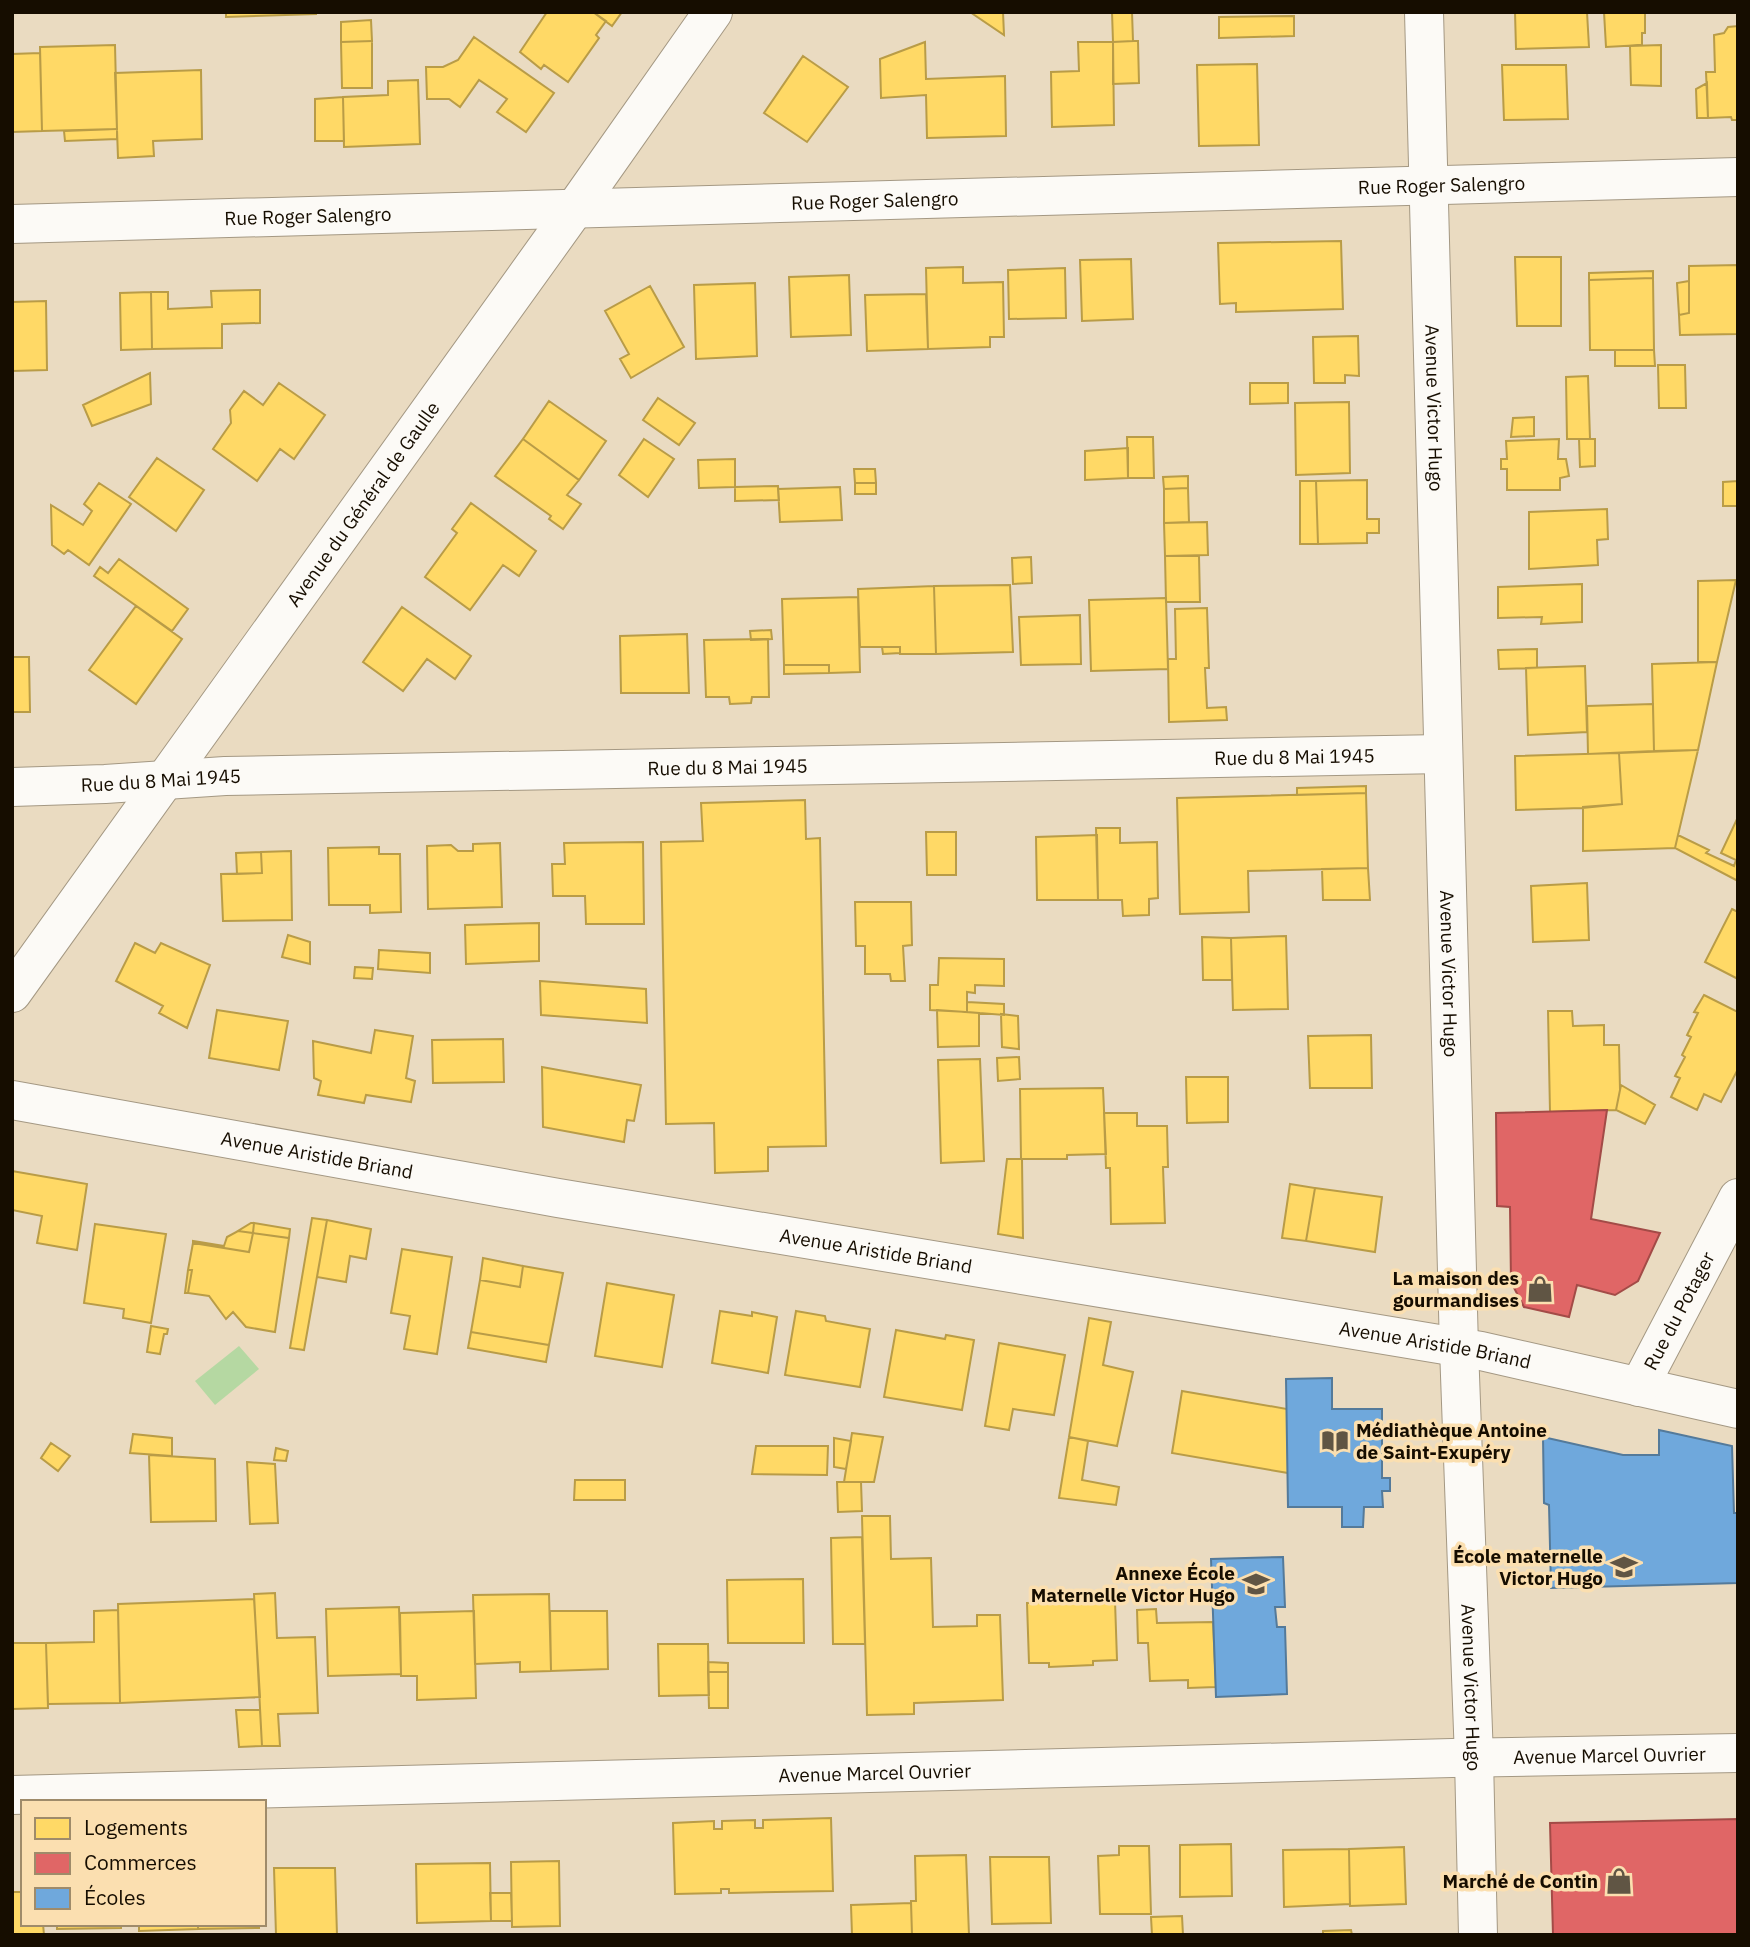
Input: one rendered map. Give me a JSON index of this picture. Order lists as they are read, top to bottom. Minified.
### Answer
{"streets":{"street":["Rue Roger Salengro","Avenue Victor Hugo","Avenue du Général de Gaulle","Rue du 8 Mai 1945","Avenue Aristide Briand","Rue du Potager","Avenue Marcel Ouvrier"]},"crossings":[["Rue Roger Salengro","Avenue Victor Hugo"],["Rue Roger Salengro","Avenue du Général de Gaulle"],["Avenue Victor Hugo","Rue du 8 Mai 1945"],["Avenue Victor Hugo","Avenue Aristide Briand"],["Avenue Victor Hugo","Avenue Marcel Ouvrier"],["Avenue du Général de Gaulle","Rue du 8 Mai 1945"],["Avenue Aristide Briand","Rue du Potager"]],"places":{"shop":["La maison des gourmandises","Marché de Contin"],"library":["Médiathèque Antoine de Saint-Exupéry"],"school or university":["École maternelle Victor Hugo","Annexe École Maternelle Victor Hugo"]},"legend":["Logements","Commerces","Écoles"]}
